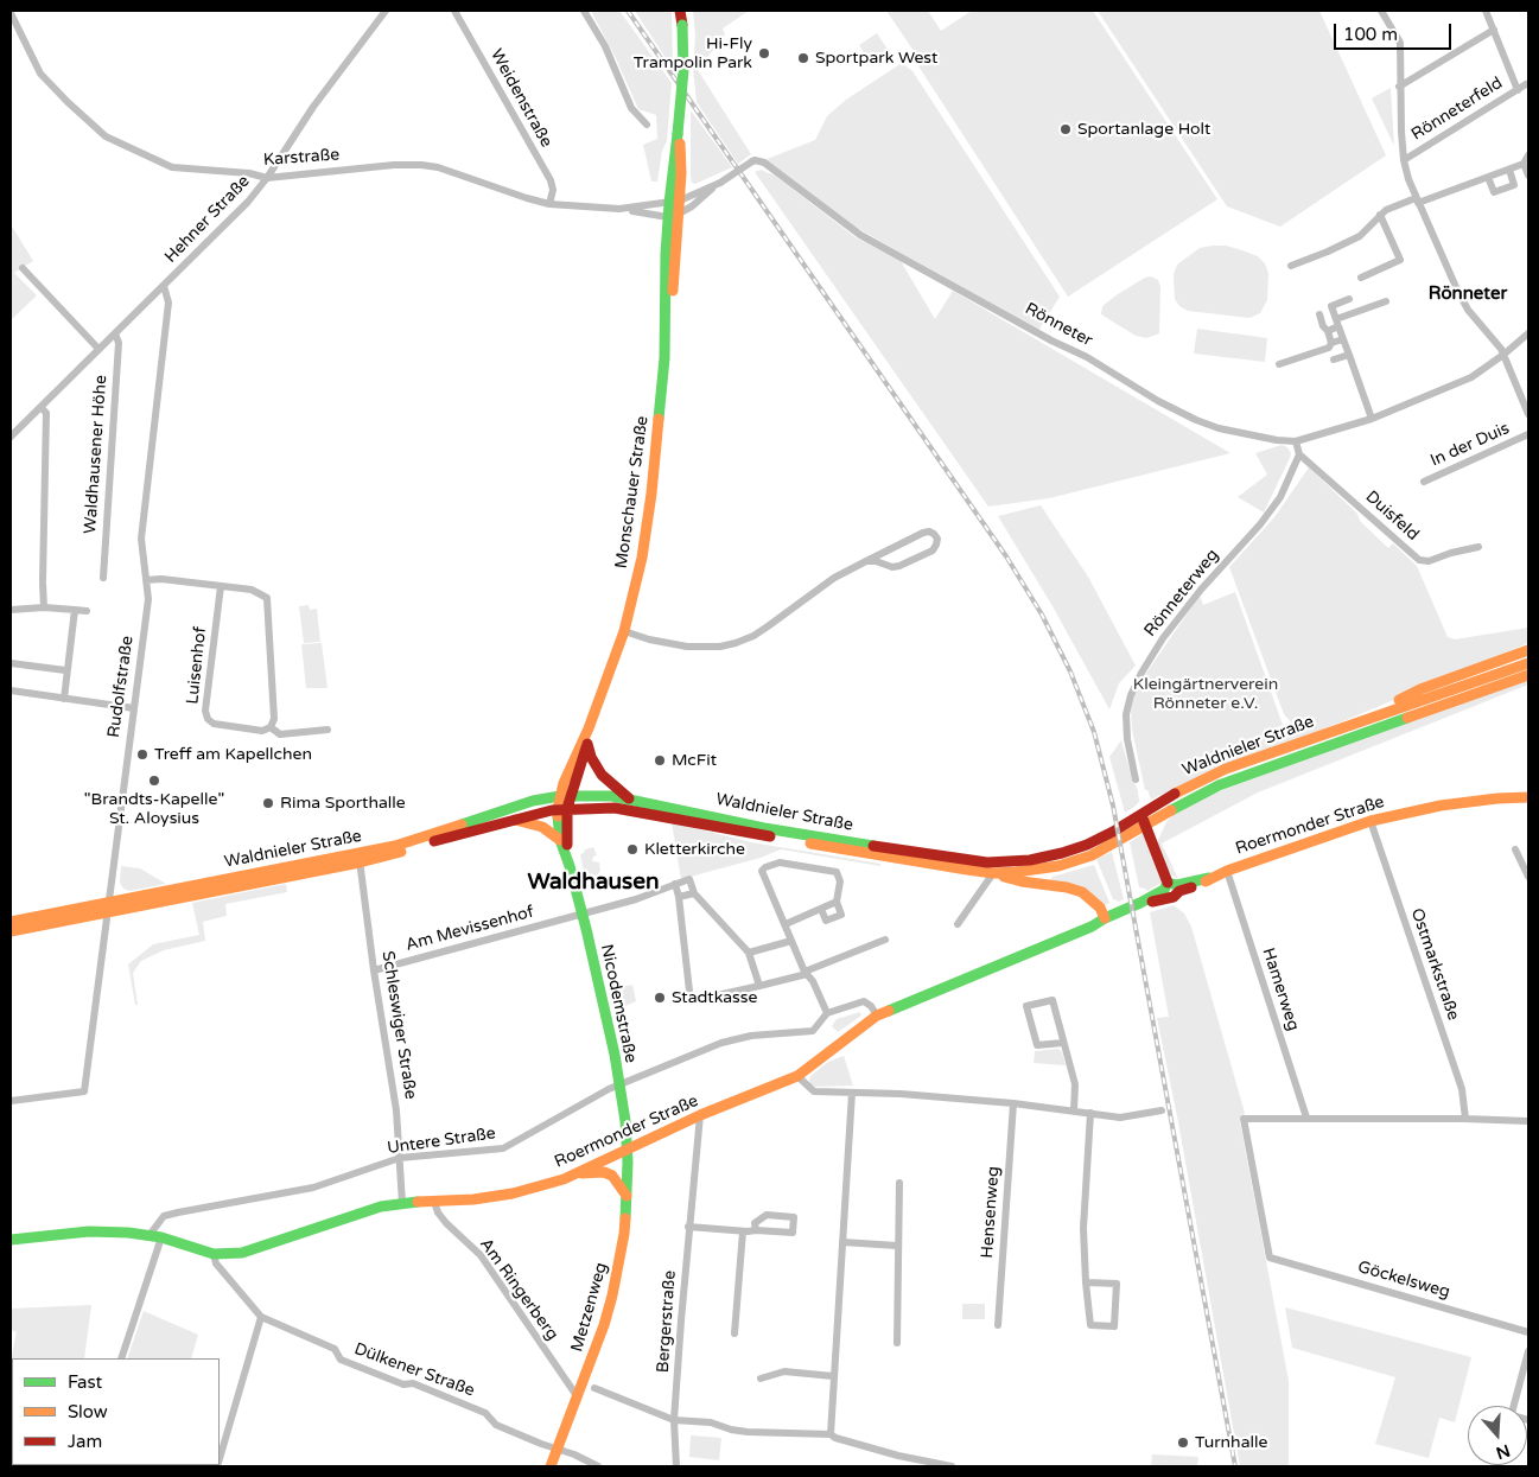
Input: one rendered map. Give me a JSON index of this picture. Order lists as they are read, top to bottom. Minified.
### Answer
{"streets":{"main road":["Monschauer Straße","Waldnieler Straße","Roermonder Straße","Nicodemstraße","Metzenweg"],"street":["Weidenstraße","Rönneterfeld","Karstraße","Hehner Straße","Rönneter","In der Duis","Waldhausener Höhe","Duisfeld","Rönneterweg","Luisenhof","Rudolfstraße","Am Mevissenhof","Ostmarkstraße","Hamerweg","Schleswiger Straße","Untere Straße","Hensenweg","Göckelsweg","Am Ringerberg","Bergerstraße","Dülkener Straße"]},"crossings":[["Weidenstraße","Karstraße"],["Rönneterfeld","In der Duis"],["Karstraße","Hehner Straße"],["Karstraße","Rönneter"],["Karstraße","Monschauer Straße"],["Hehner Straße","Waldhausener Höhe"],["Hehner Straße","Rudolfstraße"],["Rönneter","In der Duis"],["Monschauer Straße","Waldnieler Straße"],["Monschauer Straße","Nicodemstraße"],["Duisfeld","Rönneterweg"],["Rudolfstraße","Waldnieler Straße"],["Waldnieler Straße","Nicodemstraße"],["Waldnieler Straße","Schleswiger Straße"],["Roermonder Straße","Ostmarkstraße"],["Roermonder Straße","Hamerweg"],["Roermonder Straße","Nicodemstraße"],["Roermonder Straße","Schleswiger Straße"],["Roermonder Straße","Untere Straße"],["Roermonder Straße","Am Ringerberg"],["Roermonder Straße","Metzenweg"],["Roermonder Straße","Bergerstraße"],["Roermonder Straße","Dülkener Straße"],["Am Mevissenhof","Nicodemstraße"],["Am Mevissenhof","Schleswiger Straße"],["Hamerweg","Göckelsweg"],["Nicodemstraße","Untere Straße"],["Nicodemstraße","Metzenweg"],["Schleswiger Straße","Untere Straße"],["Am Ringerberg","Metzenweg"],["Metzenweg","Dülkener Straße"]],"districts":["Rönneter","Waldhausen"],"parks":["Kleingärtnerverein Rönneter e.V."],"places":["Hi-Fly Trampolin Park","Sportpark West","Sportanlage Holt","Treff am Kapellchen","McFit","\"Brandts-Kapelle\" St. Aloysius","Rima Sporthalle","Kletterkirche","Stadtkasse","Turnhalle"],"legend":["Fast","Slow","Jam"],"scale_bar":"100 m","north":"bottom"}
